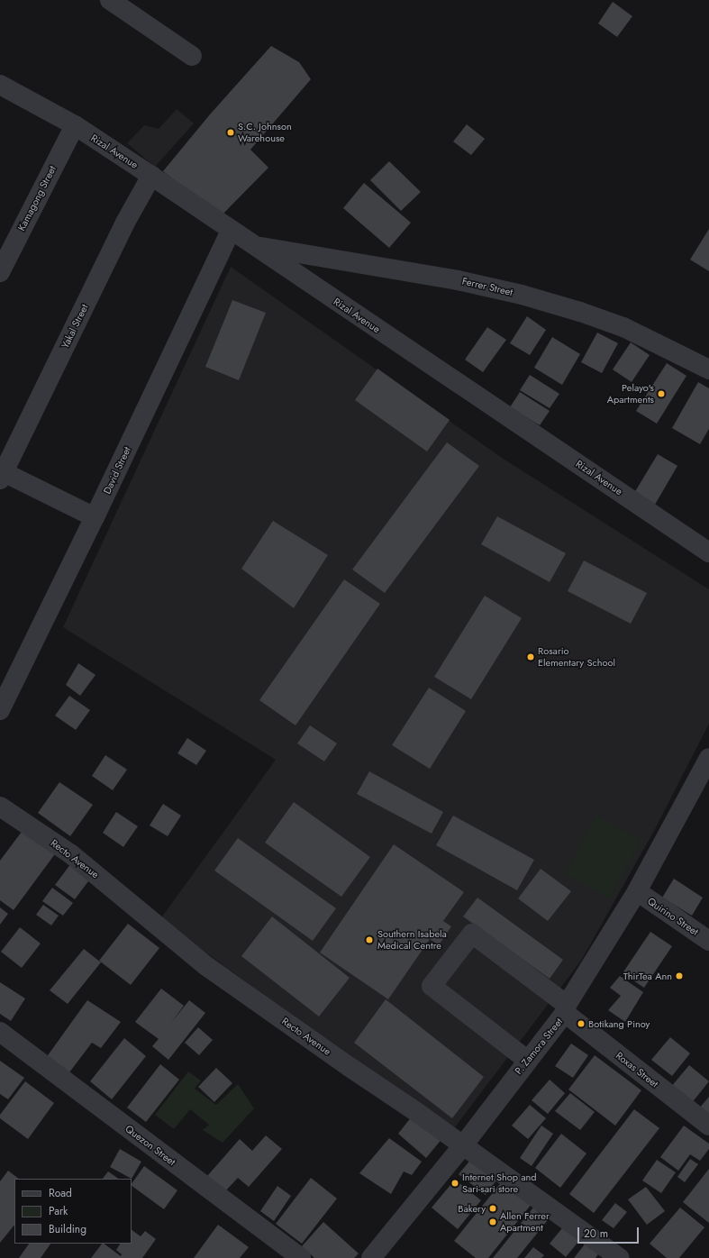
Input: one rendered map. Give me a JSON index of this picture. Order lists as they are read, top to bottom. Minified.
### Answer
{"streets":{"street":["Rizal Avenue","Kamagong Street","Ferrer Street","Yakal Street","David Street","Recto Avenue","Quirino Street","P. Zamora Street","Roxas Street","Quezon Street"]},"crossings":[["Rizal Avenue","Kamagong Street"],["Rizal Avenue","Ferrer Street"],["Rizal Avenue","Yakal Street"],["Rizal Avenue","David Street"],["Recto Avenue","P. Zamora Street"],["Quirino Street","P. Zamora Street"],["P. Zamora Street","Roxas Street"]],"places":["S.C. Johnson Warehouse","Pelayo's Apartments","Rosario Elementary School","Southern Isabela Medical Centre","ThirTea Ann","Botikang Pinoy","Internet Shop and Sari-sari store","Bakery","Allen Ferrer Apartment"],"legend":["Road","Park","Building"],"scale_bar":"20 m"}
